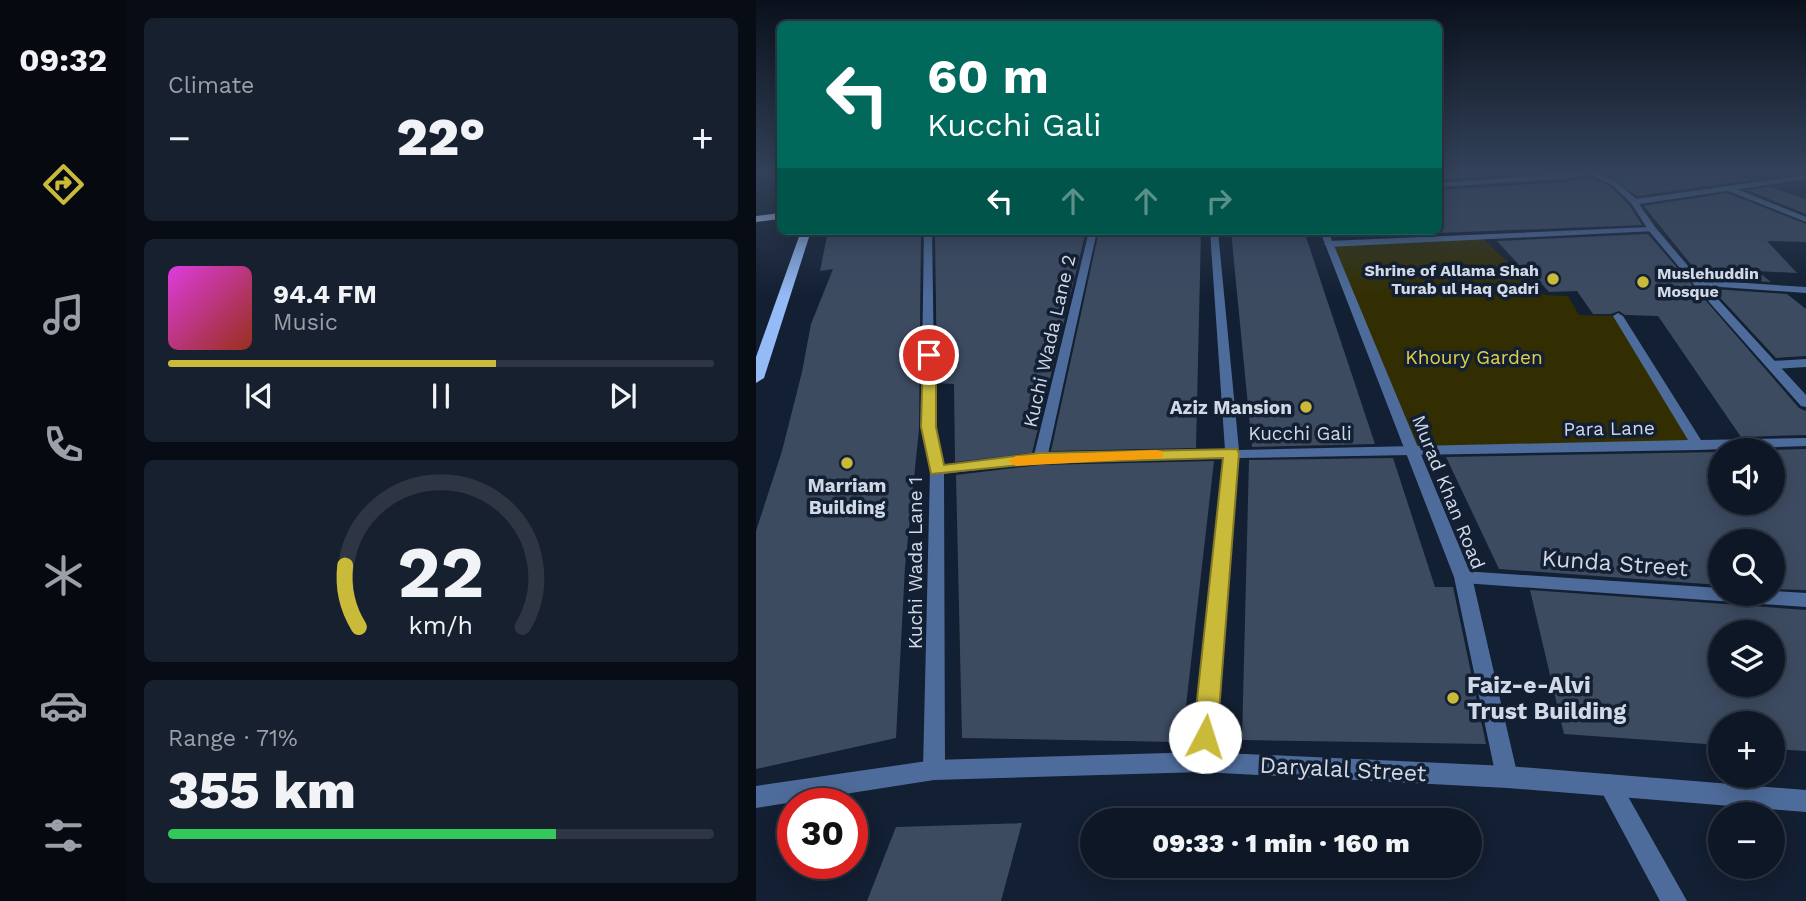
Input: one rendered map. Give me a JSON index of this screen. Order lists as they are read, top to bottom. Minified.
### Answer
{"streets":{"street":["Kuchi Wada Lane 2","Para Lane","Kucchi Gali","Murad Khan Road","Kuchi Wada Lane 1","Kunda Street","Daryalal Street"]},"crossings":[["Kuchi Wada Lane 2","Kucchi Gali"],["Para Lane","Kucchi Gali"],["Para Lane","Murad Khan Road"],["Kucchi Gali","Murad Khan Road"],["Kucchi Gali","Kuchi Wada Lane 1"],["Murad Khan Road","Kunda Street"],["Murad Khan Road","Daryalal Street"],["Kuchi Wada Lane 1","Daryalal Street"]],"parks":["Khoury Garden"],"places":["Shrine of Allama Shah Turab ul Haq Qadri","Muslehuddin Mosque","Aziz Mansion","Marriam Building","Faiz-e-Alvi Trust Building"],"page":{"tabs":"09:32","tile":["Climate",["Range · 71%","355 km"]],"turn":["60 m","Kucchi Gali"],"heat":["−","22°","+"],"song":["94.4 FM","Music"],"map_buttons":["+","−"],"limit":"30","trip":"09:33 · 1 min · 160 m","gauge":["22","km/h"]}}
